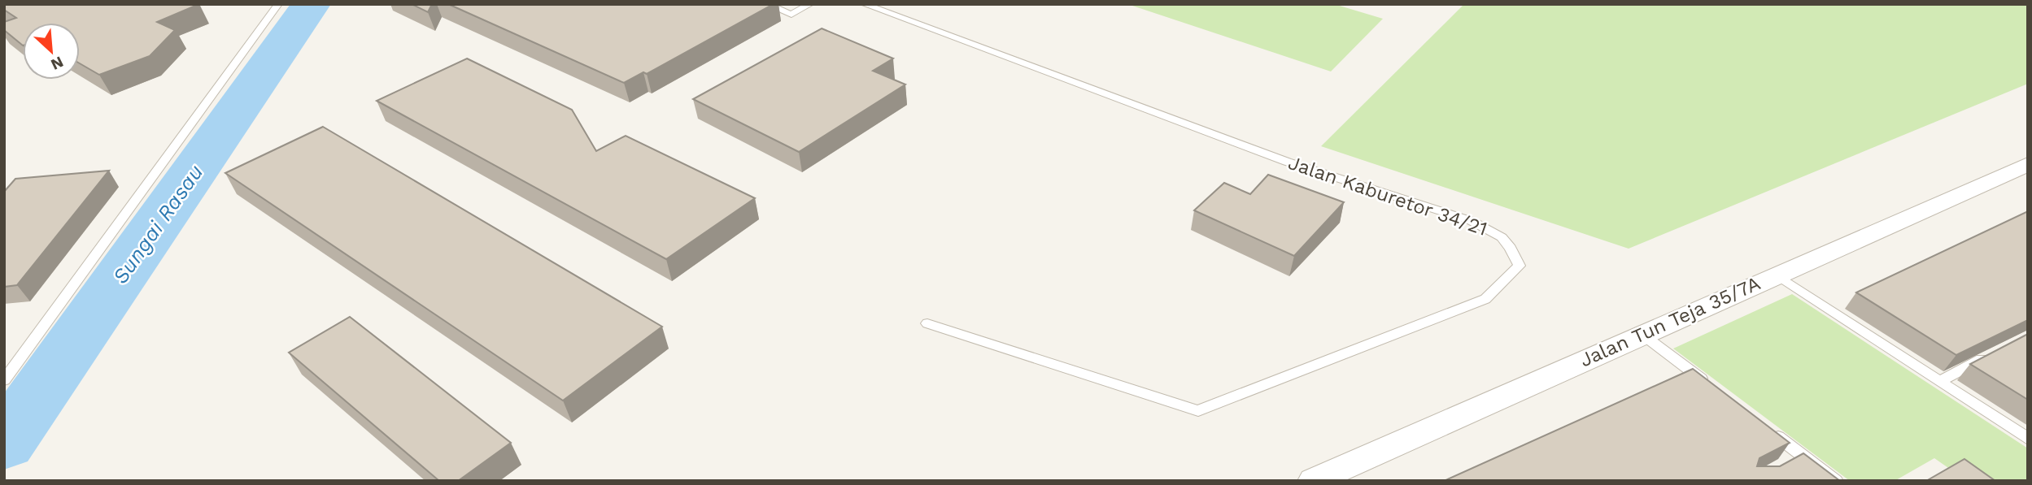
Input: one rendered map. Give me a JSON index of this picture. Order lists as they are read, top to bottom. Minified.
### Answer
{"streets":{"street":["Jalan Tun Teja 35/7A"],"lane":["Jalan Kaburetor 34/21"]},"water":["Sungai Rasau"],"north":"bottom right"}
